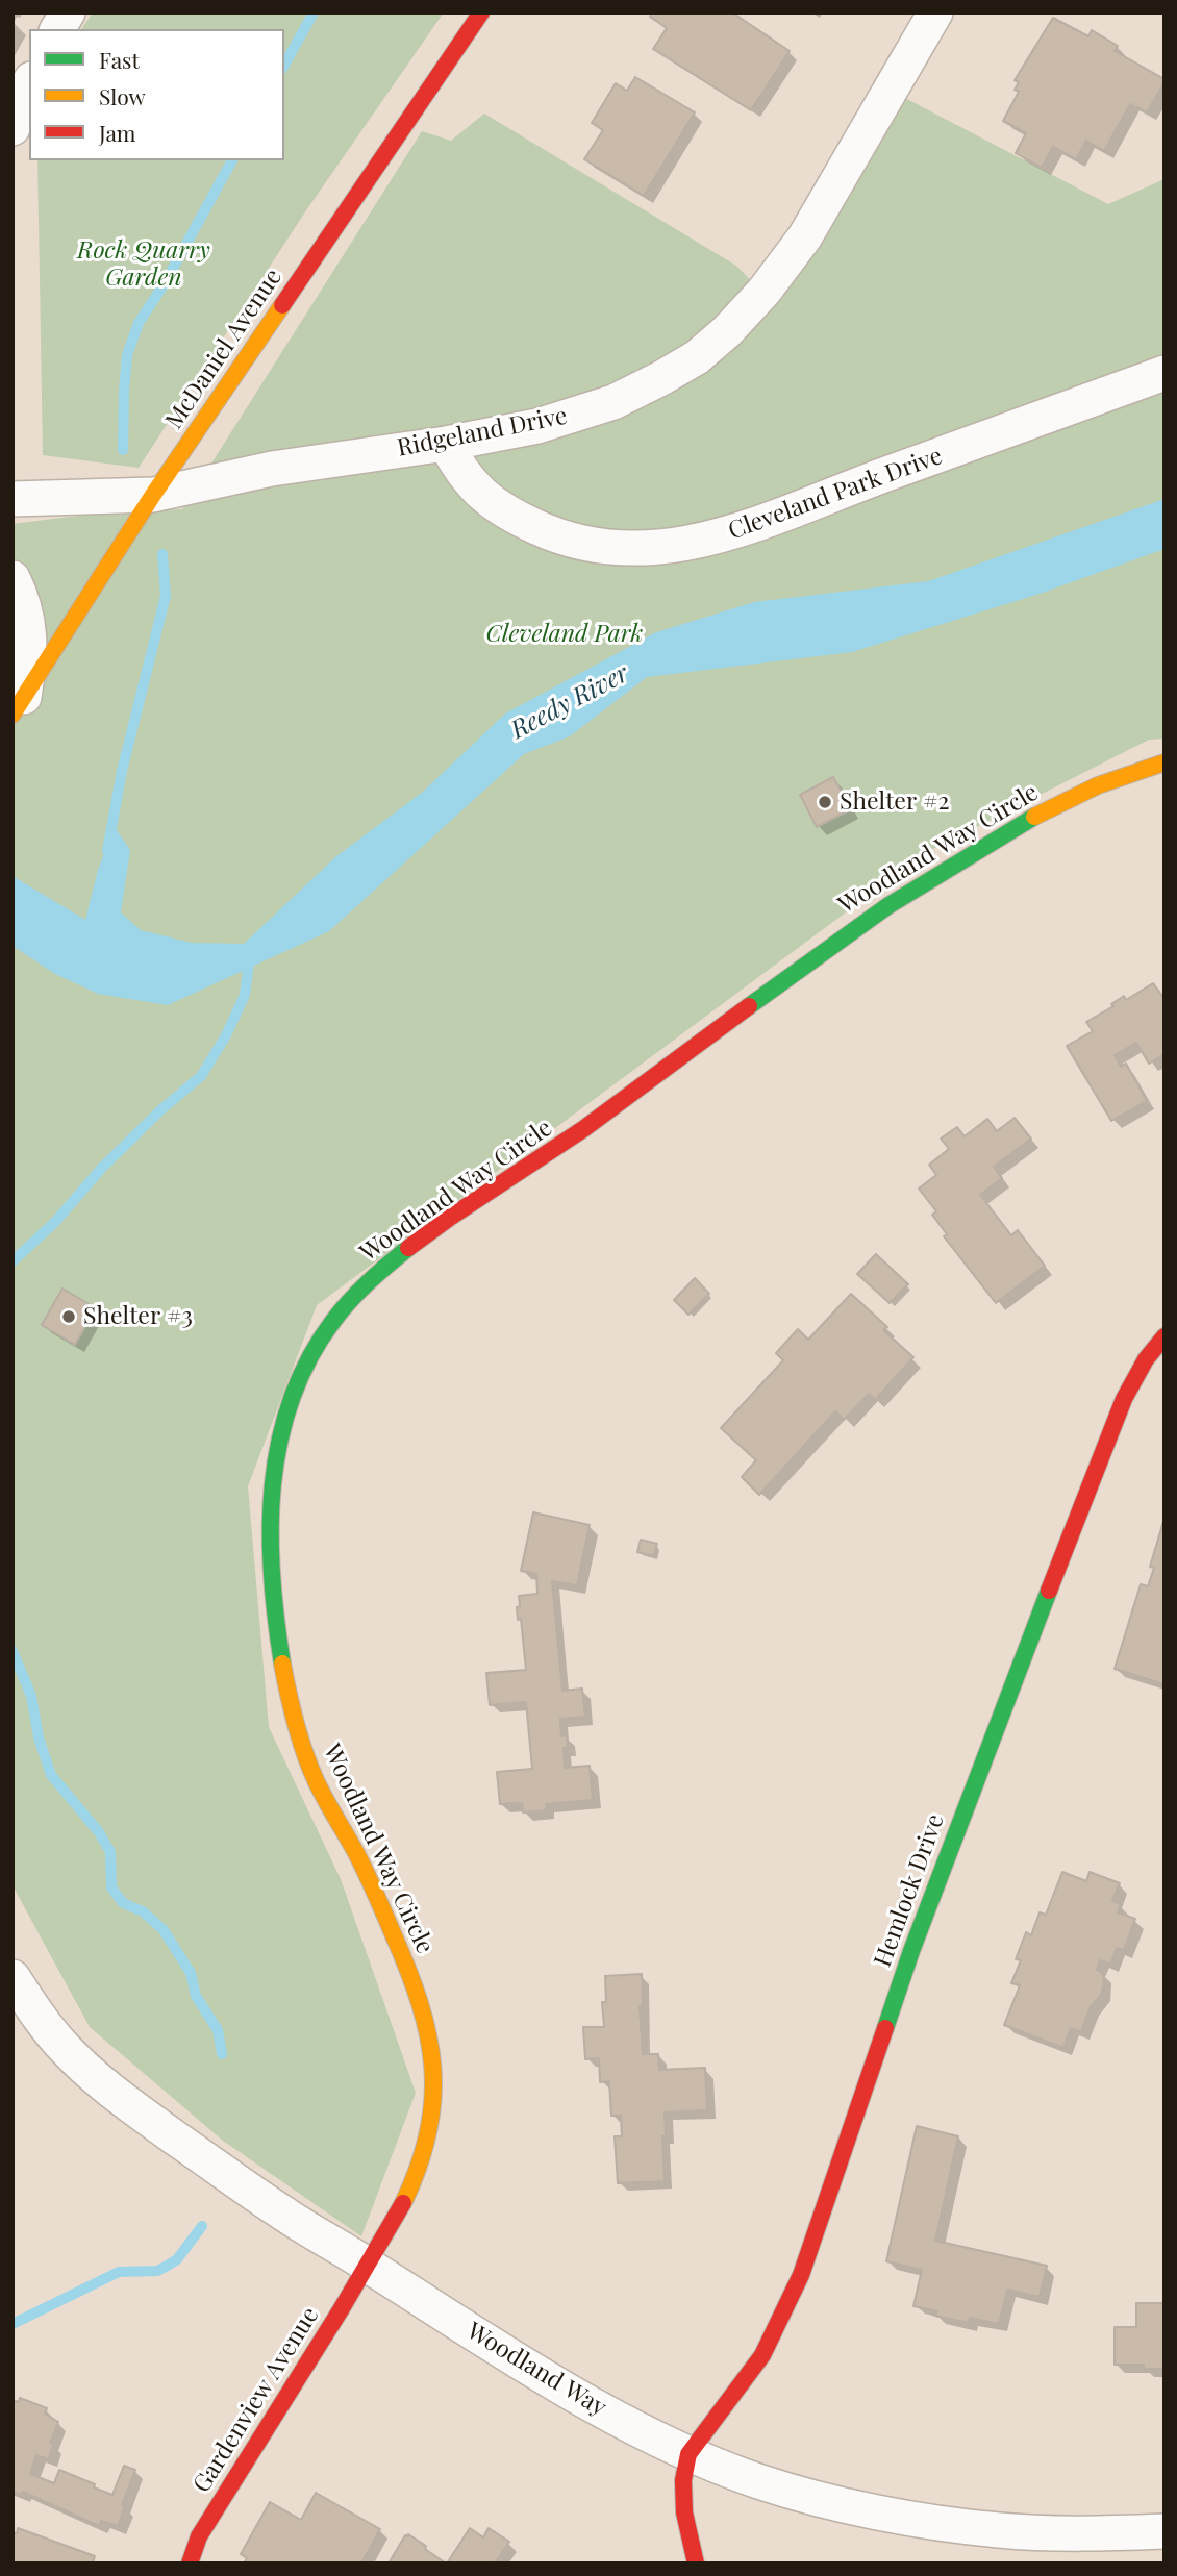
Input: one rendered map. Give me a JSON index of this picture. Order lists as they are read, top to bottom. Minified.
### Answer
{"streets":{"street":["McDaniel Avenue","Ridgeland Drive","Cleveland Park Drive","Woodland Way Circle","Hemlock Drive","Woodland Way","Gardenview Avenue"]},"crossings":[["McDaniel Avenue","Ridgeland Drive"],["Ridgeland Drive","Cleveland Park Drive"],["Woodland Way Circle","Woodland Way"],["Woodland Way Circle","Gardenview Avenue"],["Hemlock Drive","Woodland Way"],["Woodland Way","Gardenview Avenue"]],"water":["Reedy River"],"parks":["Rock Quarry Garden","Cleveland Park"],"places":["Shelter #2","Shelter #3"],"legend":["Fast","Slow","Jam"]}
